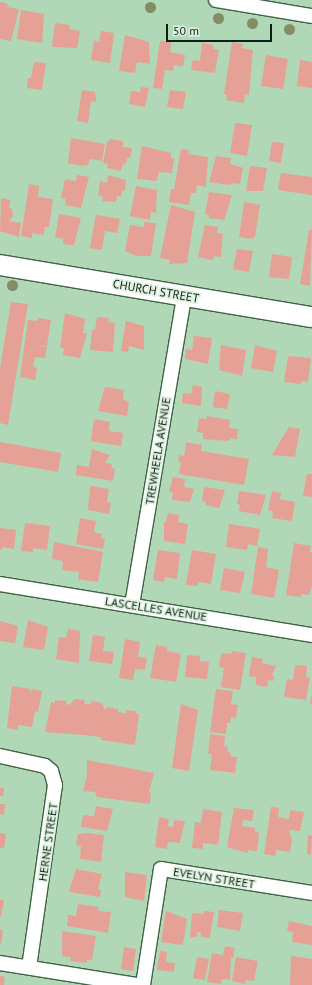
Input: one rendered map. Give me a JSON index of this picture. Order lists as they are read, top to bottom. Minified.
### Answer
{"streets":{"street":["CHURCH STREET","TREWHEELA AVENUE","LASCELLES AVENUE","HERNE STREET","EVELYN STREET"]},"crossings":[["CHURCH STREET","TREWHEELA AVENUE"],["TREWHEELA AVENUE","LASCELLES AVENUE"]],"scale_bar":"50 m"}
